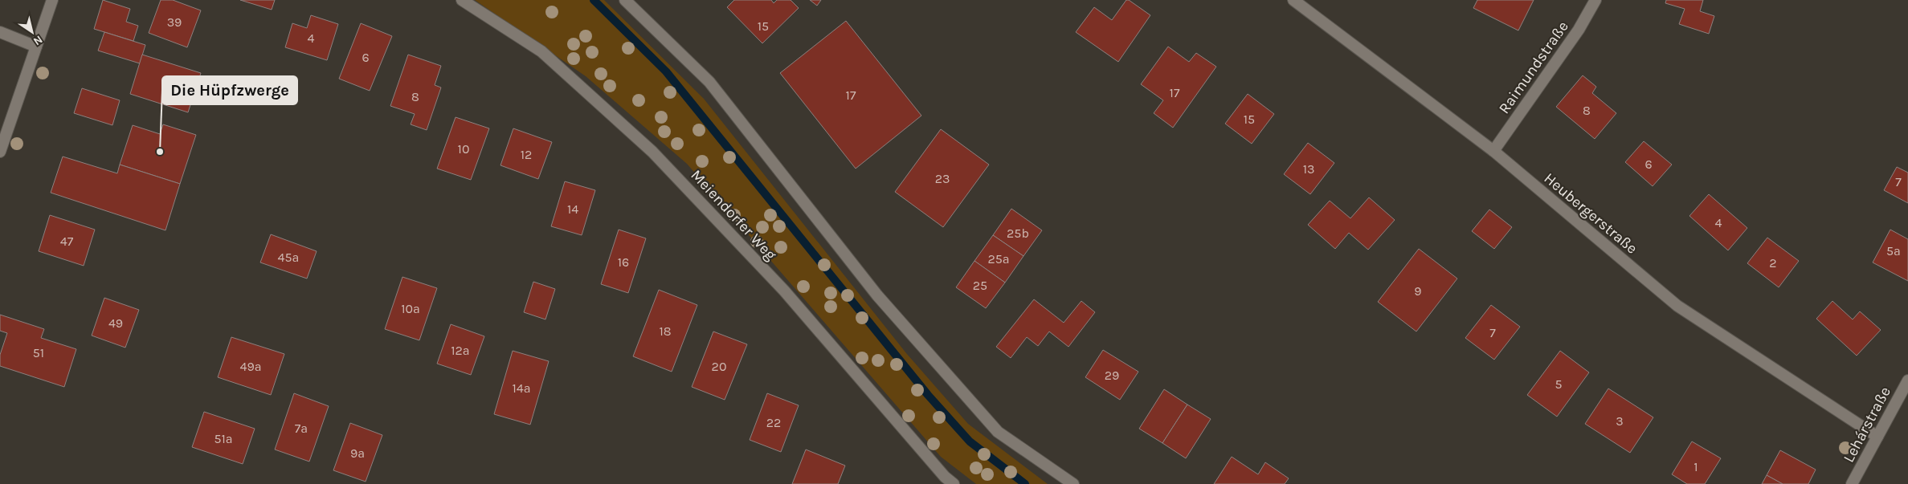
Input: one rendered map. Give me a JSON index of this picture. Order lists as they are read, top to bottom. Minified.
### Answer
{"streets":{"street":["Raimundstraße","Heubergerstraße","Meiendorfer Weg","Lehárstraße"]},"crossings":[["Raimundstraße","Heubergerstraße"],["Heubergerstraße","Lehárstraße"]],"places":["Die Hüpfzwerge"],"house_numbers":["39","15","4","6","17","17","8","8","15","10","12","6","13","23","7","14","4","25b","47","5a","45a","25a","16","2","25","9","10a","49","18","7","12a","51","49a","20","29","5","14a","3","22","7a","51a","9a","1"],"north":"bottom right"}
